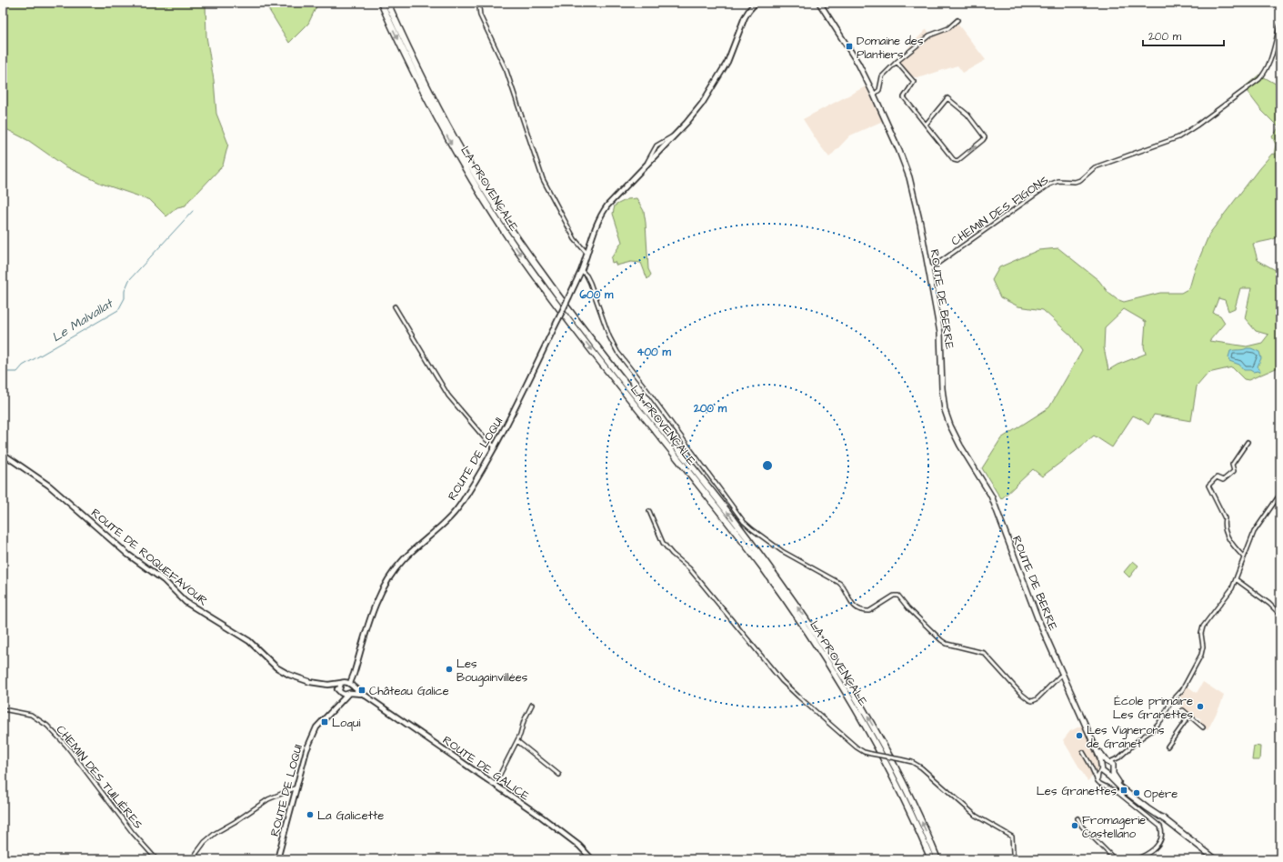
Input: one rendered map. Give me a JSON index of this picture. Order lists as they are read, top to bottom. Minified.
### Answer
{"streets":{"highway":["LA PROVENÇALE"],"main road":["ROUTE DE BERRE","ROUTE DE LOQUI","ROUTE DE ROQUEFAVOUR","ROUTE DE GALICE"],"street":["CHEMIN DES FIGONS","CHEMIN DES TUILIÈRES"]},"crossings":[["CHEMIN DES FIGONS","ROUTE DE BERRE"],["ROUTE DE LOQUI","ROUTE DE GALICE"]],"water":["Le Malvallat"],"places":{"transit":["Domaine des Plantiers","Château Galice","Loqui","Les Granettes"],"other":["Les Bougainvillées","École primaire Les Granettes","Les Vignerons de Granet","Opère","La Galicette","Fromagerie Castellano"]},"scale_bar":"200 m","rings":["600 m","400 m","200 m"]}
